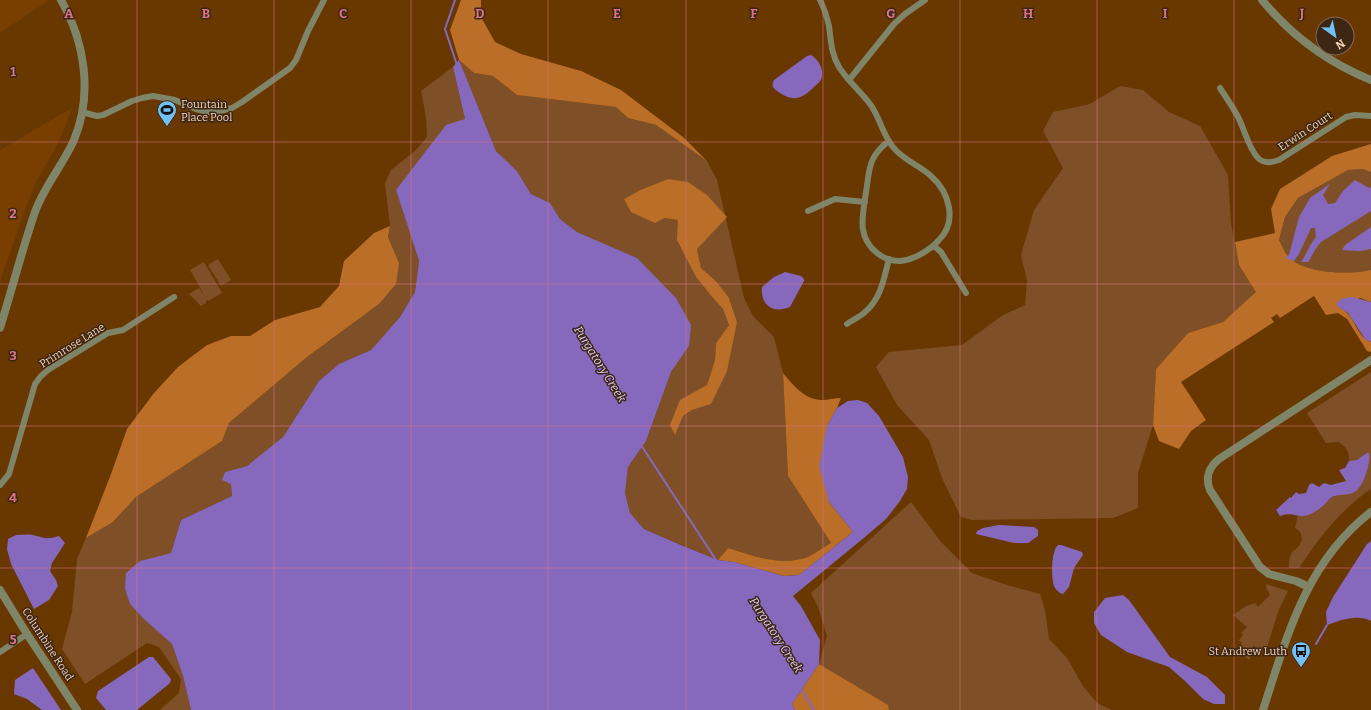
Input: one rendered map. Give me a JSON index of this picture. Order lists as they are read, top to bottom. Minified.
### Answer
{"streets":{"street":["Erwin Court","Primrose Lane","Columbine Road"]},"water":["Purgatory Creek"],"places":{"sports":["Fountain Place Pool"],"bus stop":["St Andrew Luth"]},"north":"bottom right","grid":{"columns":["A","B","C","D","E","F","G","H","I","J"],"rows":["1","2","3","4","5"]}}
